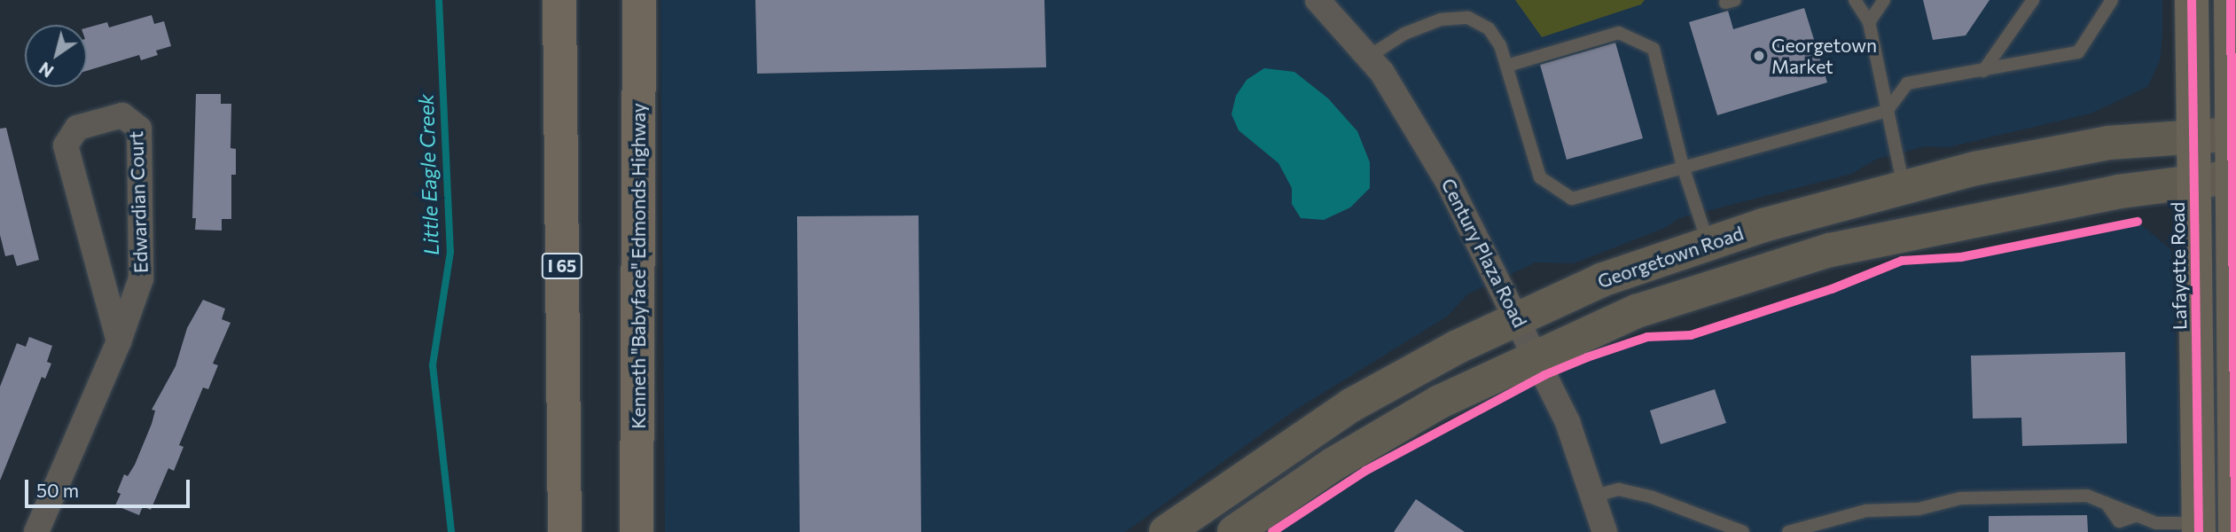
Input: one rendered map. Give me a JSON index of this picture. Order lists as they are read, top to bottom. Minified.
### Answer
{"streets":{"highway":["I 65","Kenneth \"Babyface\" Edmonds Highway"],"main road":["Georgetown Road","Lafayette Road"],"street":["Edwardian Court","Century Plaza Road"]},"crossings":[["Century Plaza Road","Georgetown Road"],["Georgetown Road","Lafayette Road"]],"water":["Little Eagle Creek"],"places":["Georgetown Market"],"scale_bar":"50 m","north":"bottom left"}
